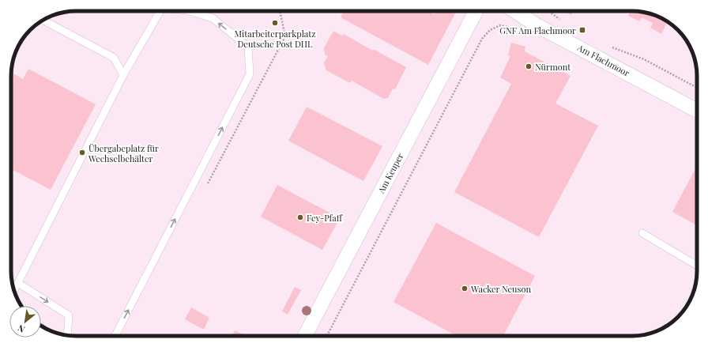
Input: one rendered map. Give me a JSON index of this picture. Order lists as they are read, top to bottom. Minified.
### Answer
{"streets":{"street":["Am Flachmoor","Am Keuper"]},"places":{"other":["Mitarbeiterparkplatz Deutsche Post DHL","Nürmont","Übergabeplatz für Wechselbehälter","Fey-Pfaff","Wacker Neuson"],"transit":["GNF Am Flachmoor"]},"north":"bottom left"}
